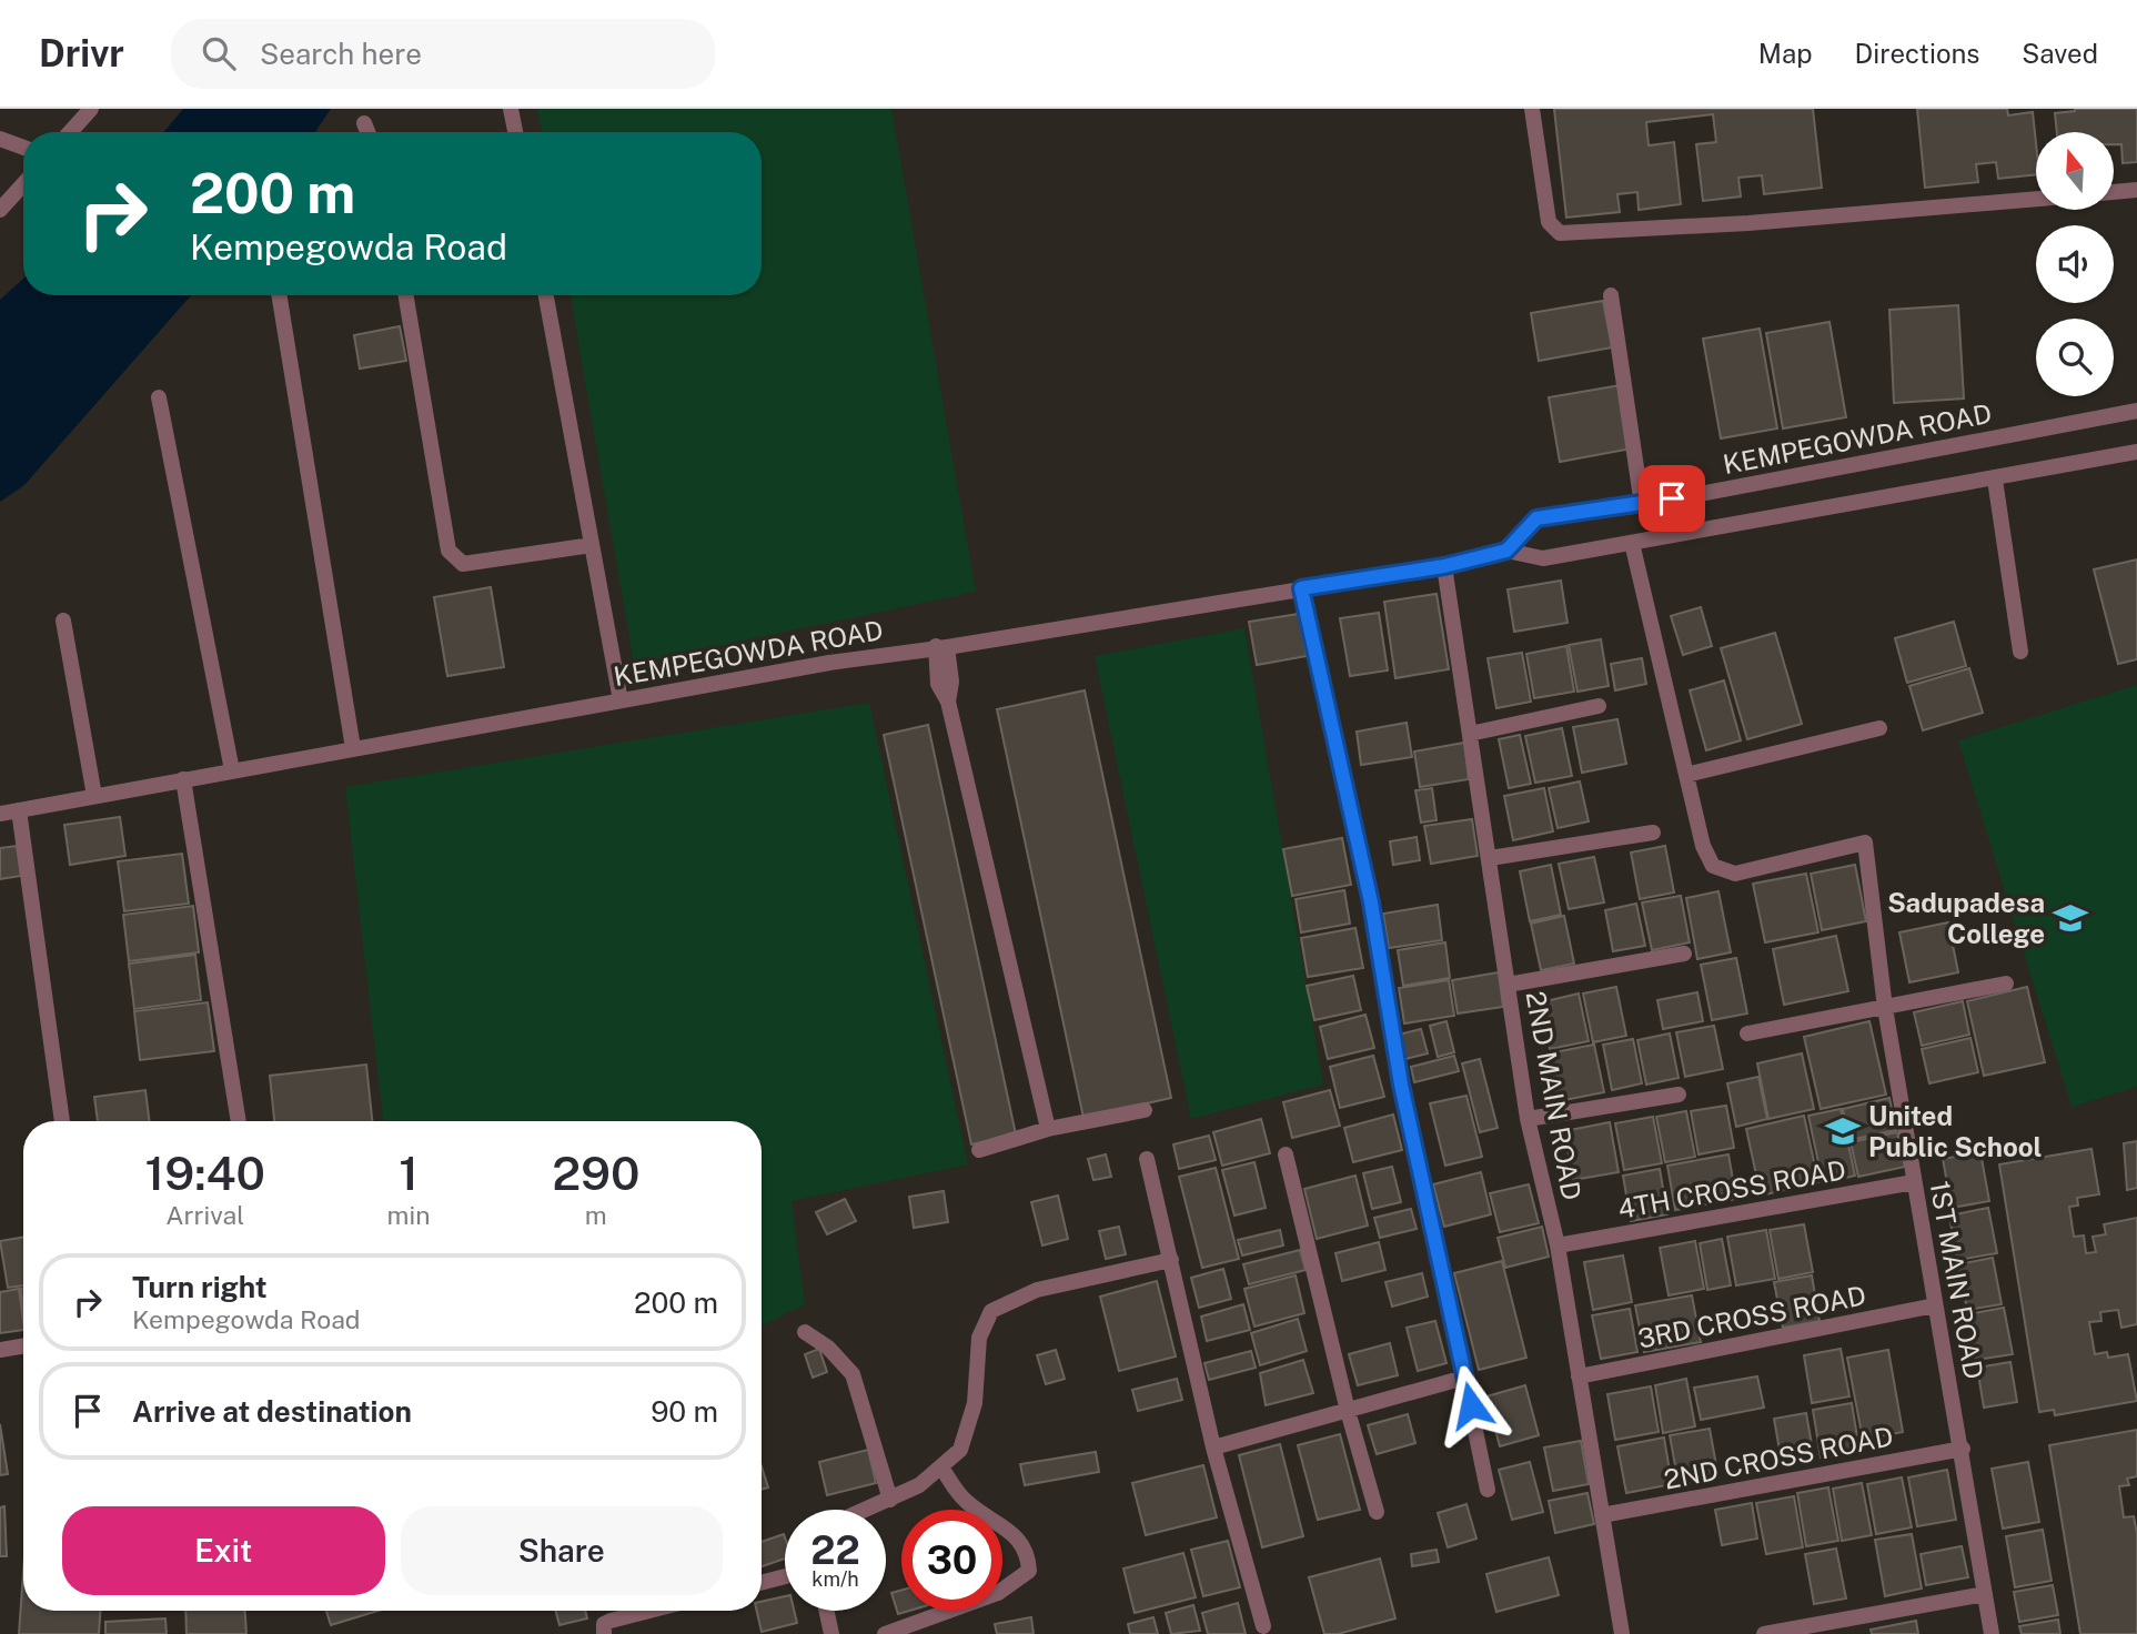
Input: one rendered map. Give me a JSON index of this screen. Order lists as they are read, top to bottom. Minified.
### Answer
{"streets":{"street":["KEMPEGOWDA ROAD","2ND MAIN ROAD","4TH CROSS ROAD","1ST MAIN ROAD","3RD CROSS ROAD","2ND CROSS ROAD"]},"crossings":[["KEMPEGOWDA ROAD","2ND MAIN ROAD"],["2ND MAIN ROAD","4TH CROSS ROAD"],["2ND MAIN ROAD","3RD CROSS ROAD"],["2ND MAIN ROAD","2ND CROSS ROAD"],["4TH CROSS ROAD","1ST MAIN ROAD"],["1ST MAIN ROAD","3RD CROSS ROAD"],["1ST MAIN ROAD","2ND CROSS ROAD"]],"places":{"school or university":["Sadupadesa College","United Public School"]},"north":"top","page":{"header":"Drivr","search":"Search here","nav":["Map","Directions","Saved"],"turn":["200 m","Kempegowda Road"],"eta":["19:40","Arrival","1","min","290","m"],"list":[{"name":"Turn right","note":"Kempegowda Road","value":"200 m"},{"name":"Arrive at destination","value":"90 m"}],"buttons":["Exit","Share"],"speed":"22 km/h","limit":"30"}}
